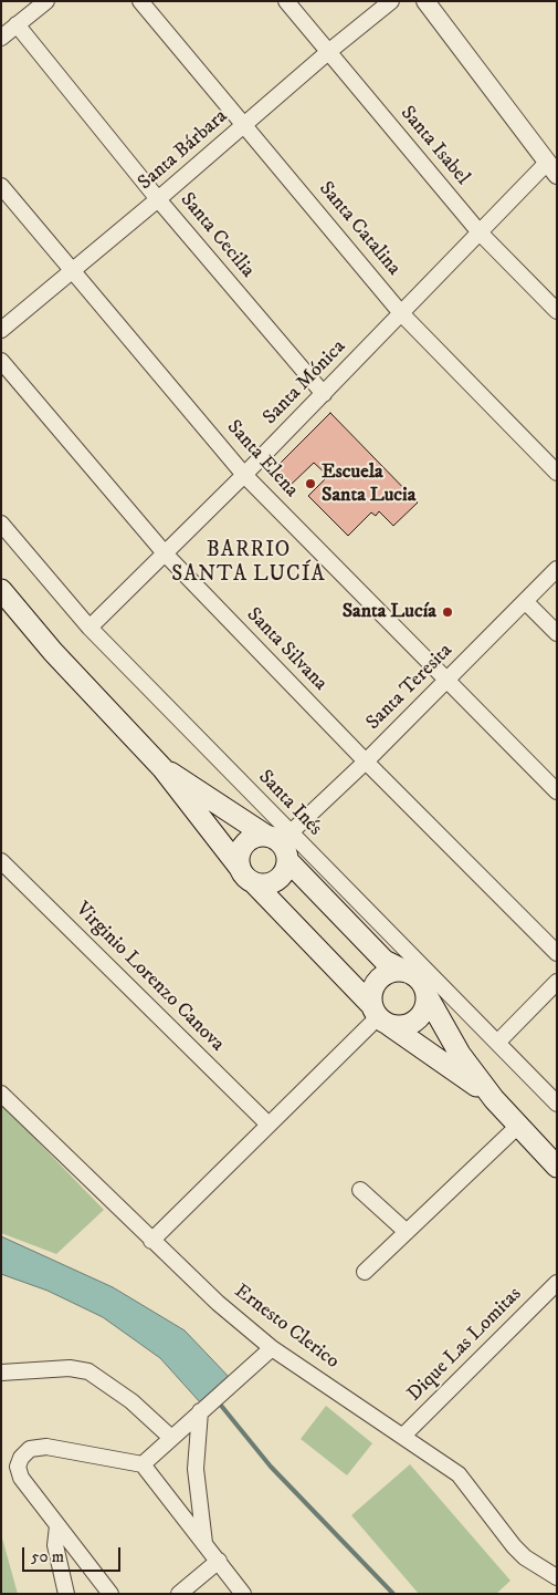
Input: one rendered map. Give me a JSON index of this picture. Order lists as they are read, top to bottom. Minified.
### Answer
{"streets":{"street":["Santa Isabel","Santa Bárbara","Santa Catalina","Santa Cecilia","Santa Mónica","Santa Elena","Santa Silvana","Santa Teresita","Santa Inés","Virginio Lorenzo Canova","Ernesto Clerico","Dique Las Lomitas"]},"crossings":[["Santa Isabel","Santa Bárbara"],["Santa Isabel","Santa Mónica"],["Santa Bárbara","Santa Catalina"],["Santa Bárbara","Santa Cecilia"],["Santa Bárbara","Santa Elena"],["Santa Catalina","Santa Mónica"],["Santa Cecilia","Santa Mónica"],["Santa Mónica","Santa Elena"],["Santa Mónica","Santa Silvana"],["Santa Mónica","Santa Inés"],["Santa Elena","Santa Teresita"],["Santa Silvana","Santa Teresita"],["Santa Teresita","Santa Inés"],["Ernesto Clerico","Dique Las Lomitas"]],"districts":["BARRIO SANTA LUCÍA"],"places":["Escuela Santa Lucia","Santa Lucía"],"scale_bar":"50 m"}
